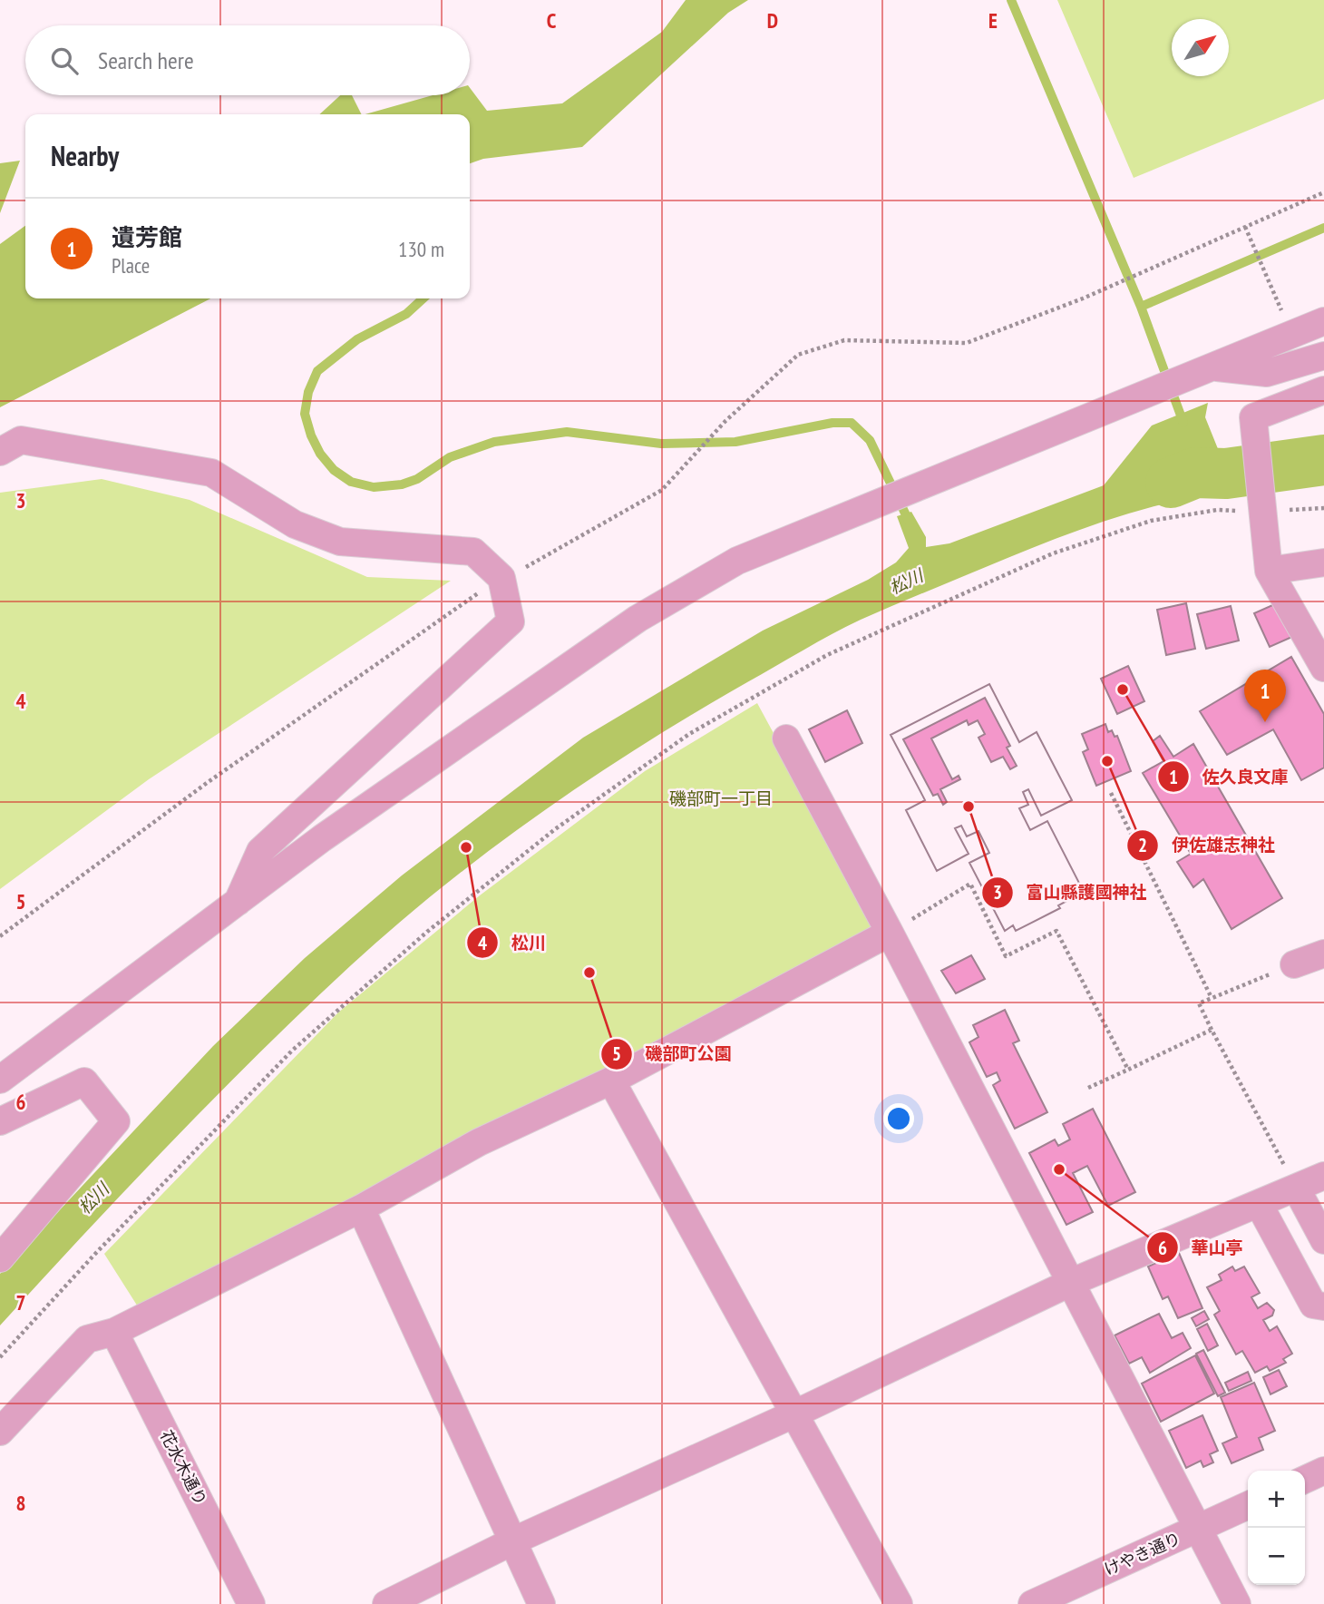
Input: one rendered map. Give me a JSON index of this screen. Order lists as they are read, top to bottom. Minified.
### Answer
{"streets":{"street":["花水木通り","けやき通り"]},"districts":["磯部町一丁目"],"water":["松川"],"places":["佐久良文庫","伊佐雄志神社","富山縣護國神社","松川","磯部町公園","華山亭"],"north":"top right","page":{"search":"Search here","heading":"Nearby","list":[{"mark":"1","name":"遺芳館","note":"Place","value":"130 m"}],"pins":"1","map_buttons":["+","−"]},"grid":{"columns":["C","D","E"],"rows":["3","4","5","6","7","8"]}}
